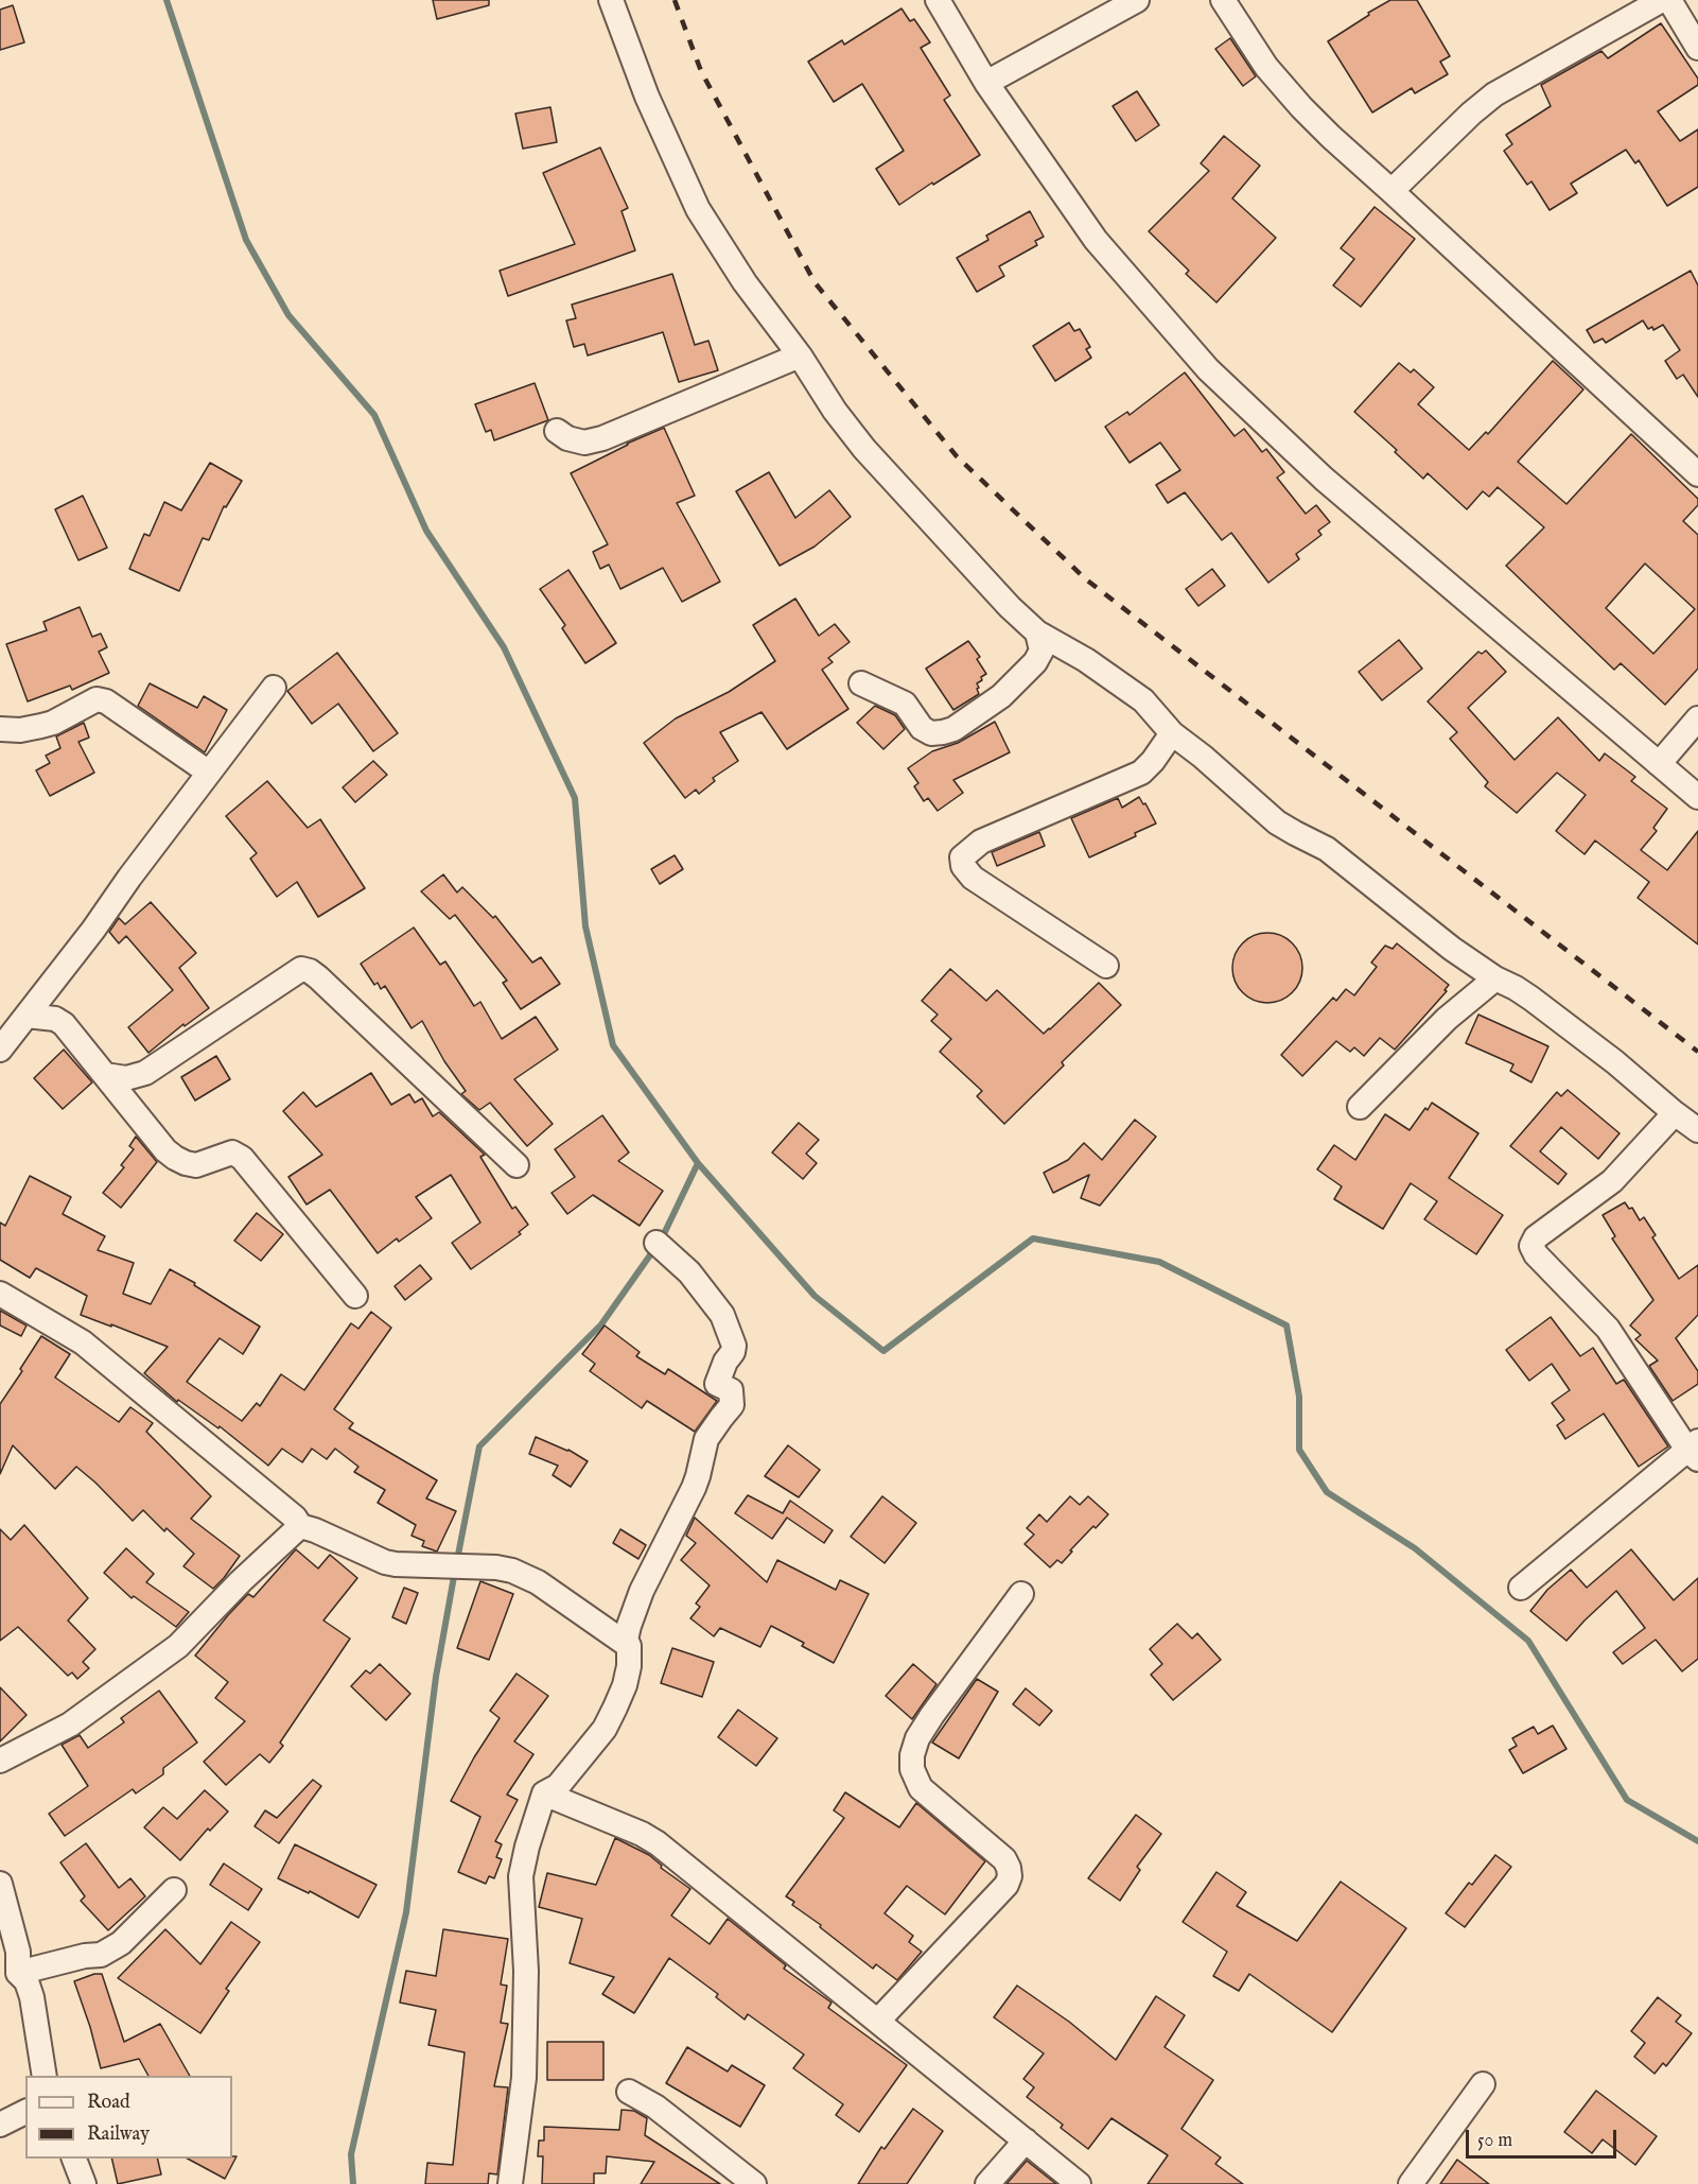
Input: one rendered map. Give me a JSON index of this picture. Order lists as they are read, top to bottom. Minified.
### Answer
{"legend":["Road","Railway"],"scale_bar":"50 m"}
